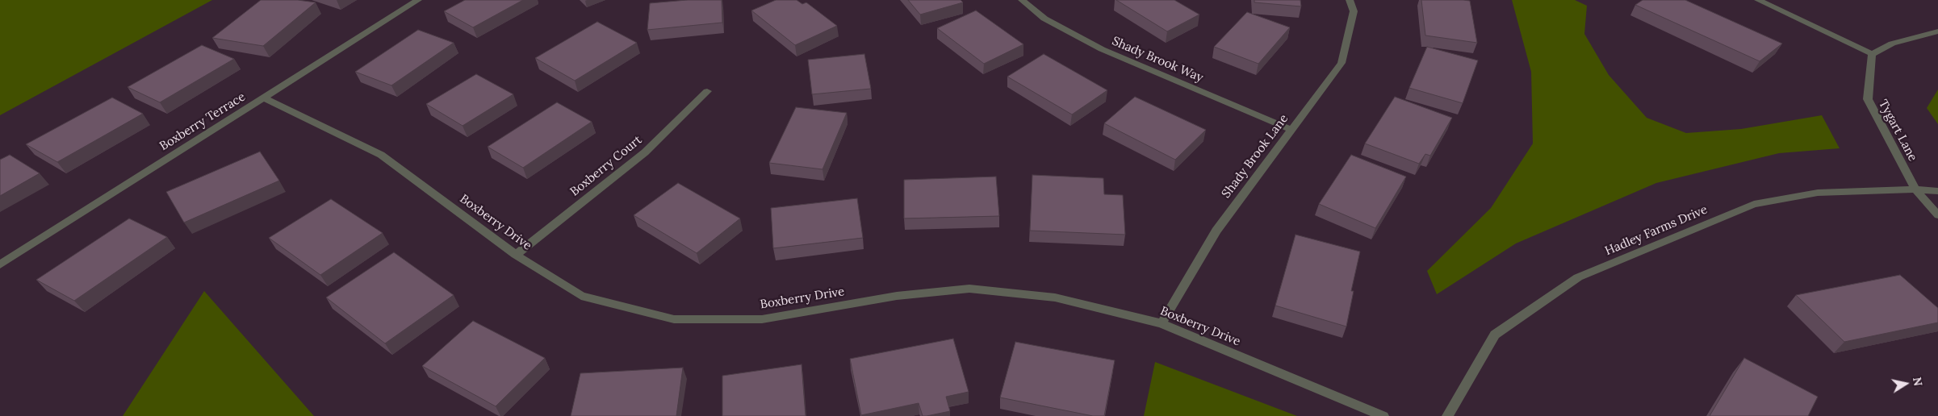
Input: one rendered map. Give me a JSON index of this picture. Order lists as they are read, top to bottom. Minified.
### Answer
{"streets":{"street":["Shady Brook Way","Boxberry Terrace","Tygart Lane","Shady Brook Lane","Boxberry Court","Boxberry Drive","Hadley Farms Drive"]},"crossings":[["Shady Brook Way","Shady Brook Lane"],["Boxberry Terrace","Boxberry Drive"],["Tygart Lane","Hadley Farms Drive"],["Shady Brook Lane","Boxberry Drive"],["Boxberry Court","Boxberry Drive"]],"north":"right"}
